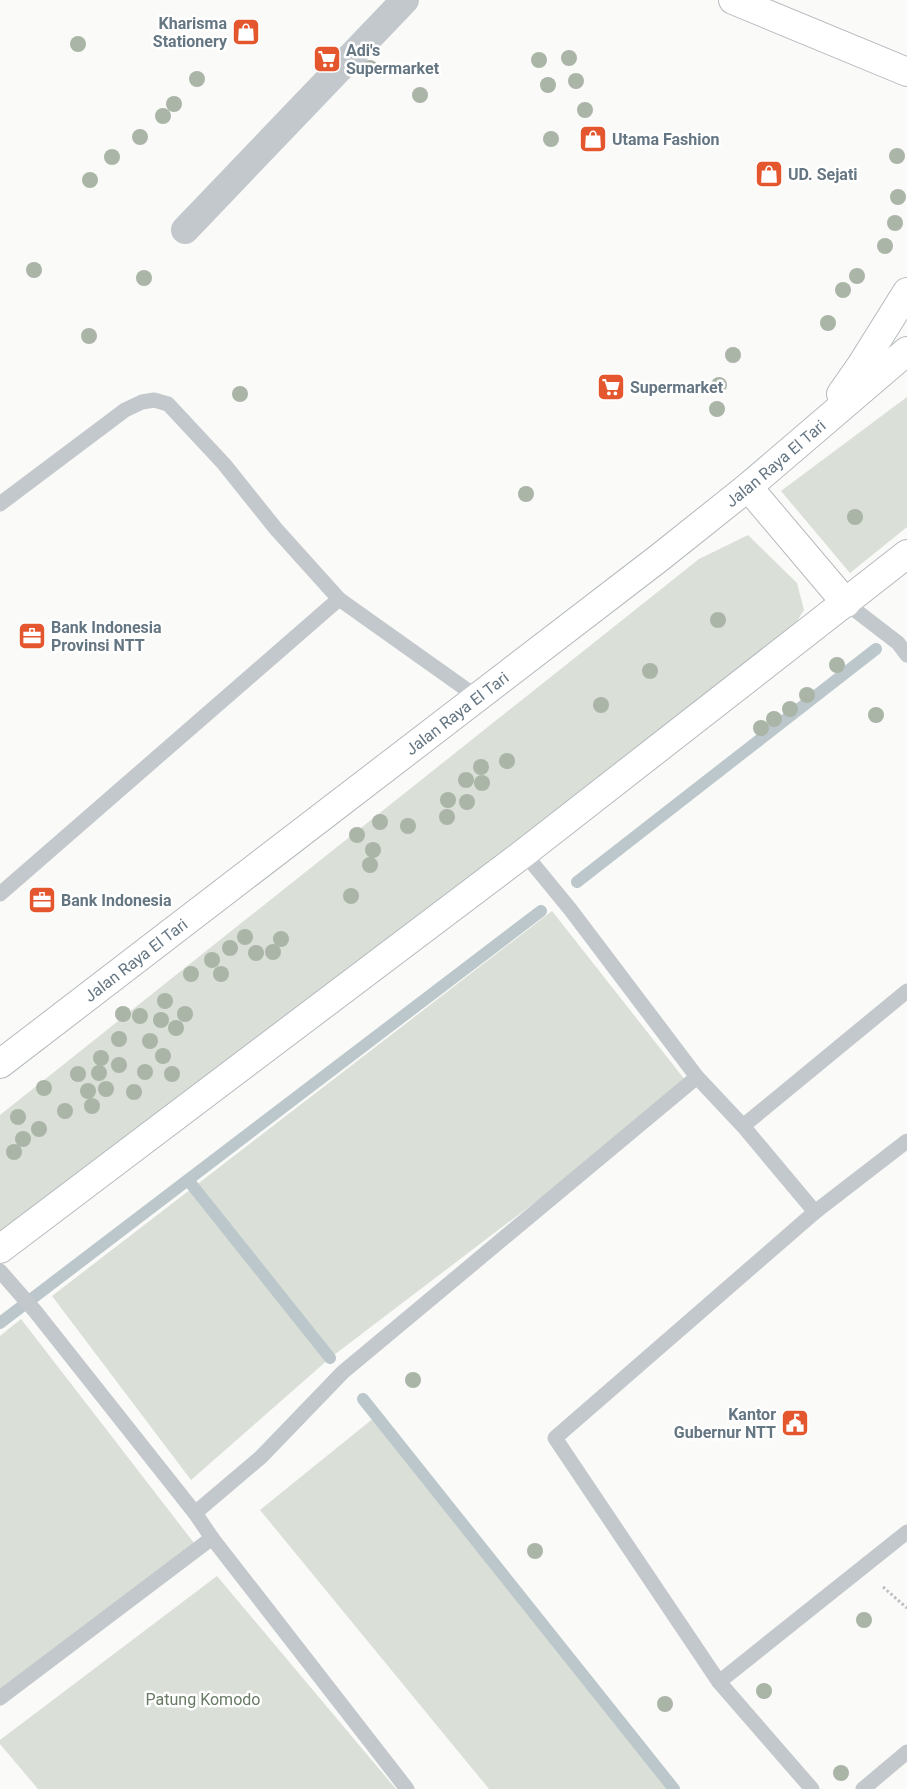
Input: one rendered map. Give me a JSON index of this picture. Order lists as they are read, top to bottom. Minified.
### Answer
{"streets":{"main road":["Jalan Raya El Tari"]},"parks":["Patung Komodo"],"places":{"shop":["Kharisma Stationery","Utama Fashion","UD. Sejati"],"supermarket":["Adi's Supermarket","Supermarket"],"office":["Bank Indonesia Provinsi NTT","Bank Indonesia"],"public building":["Kantor Gubernur NTT"]}}
